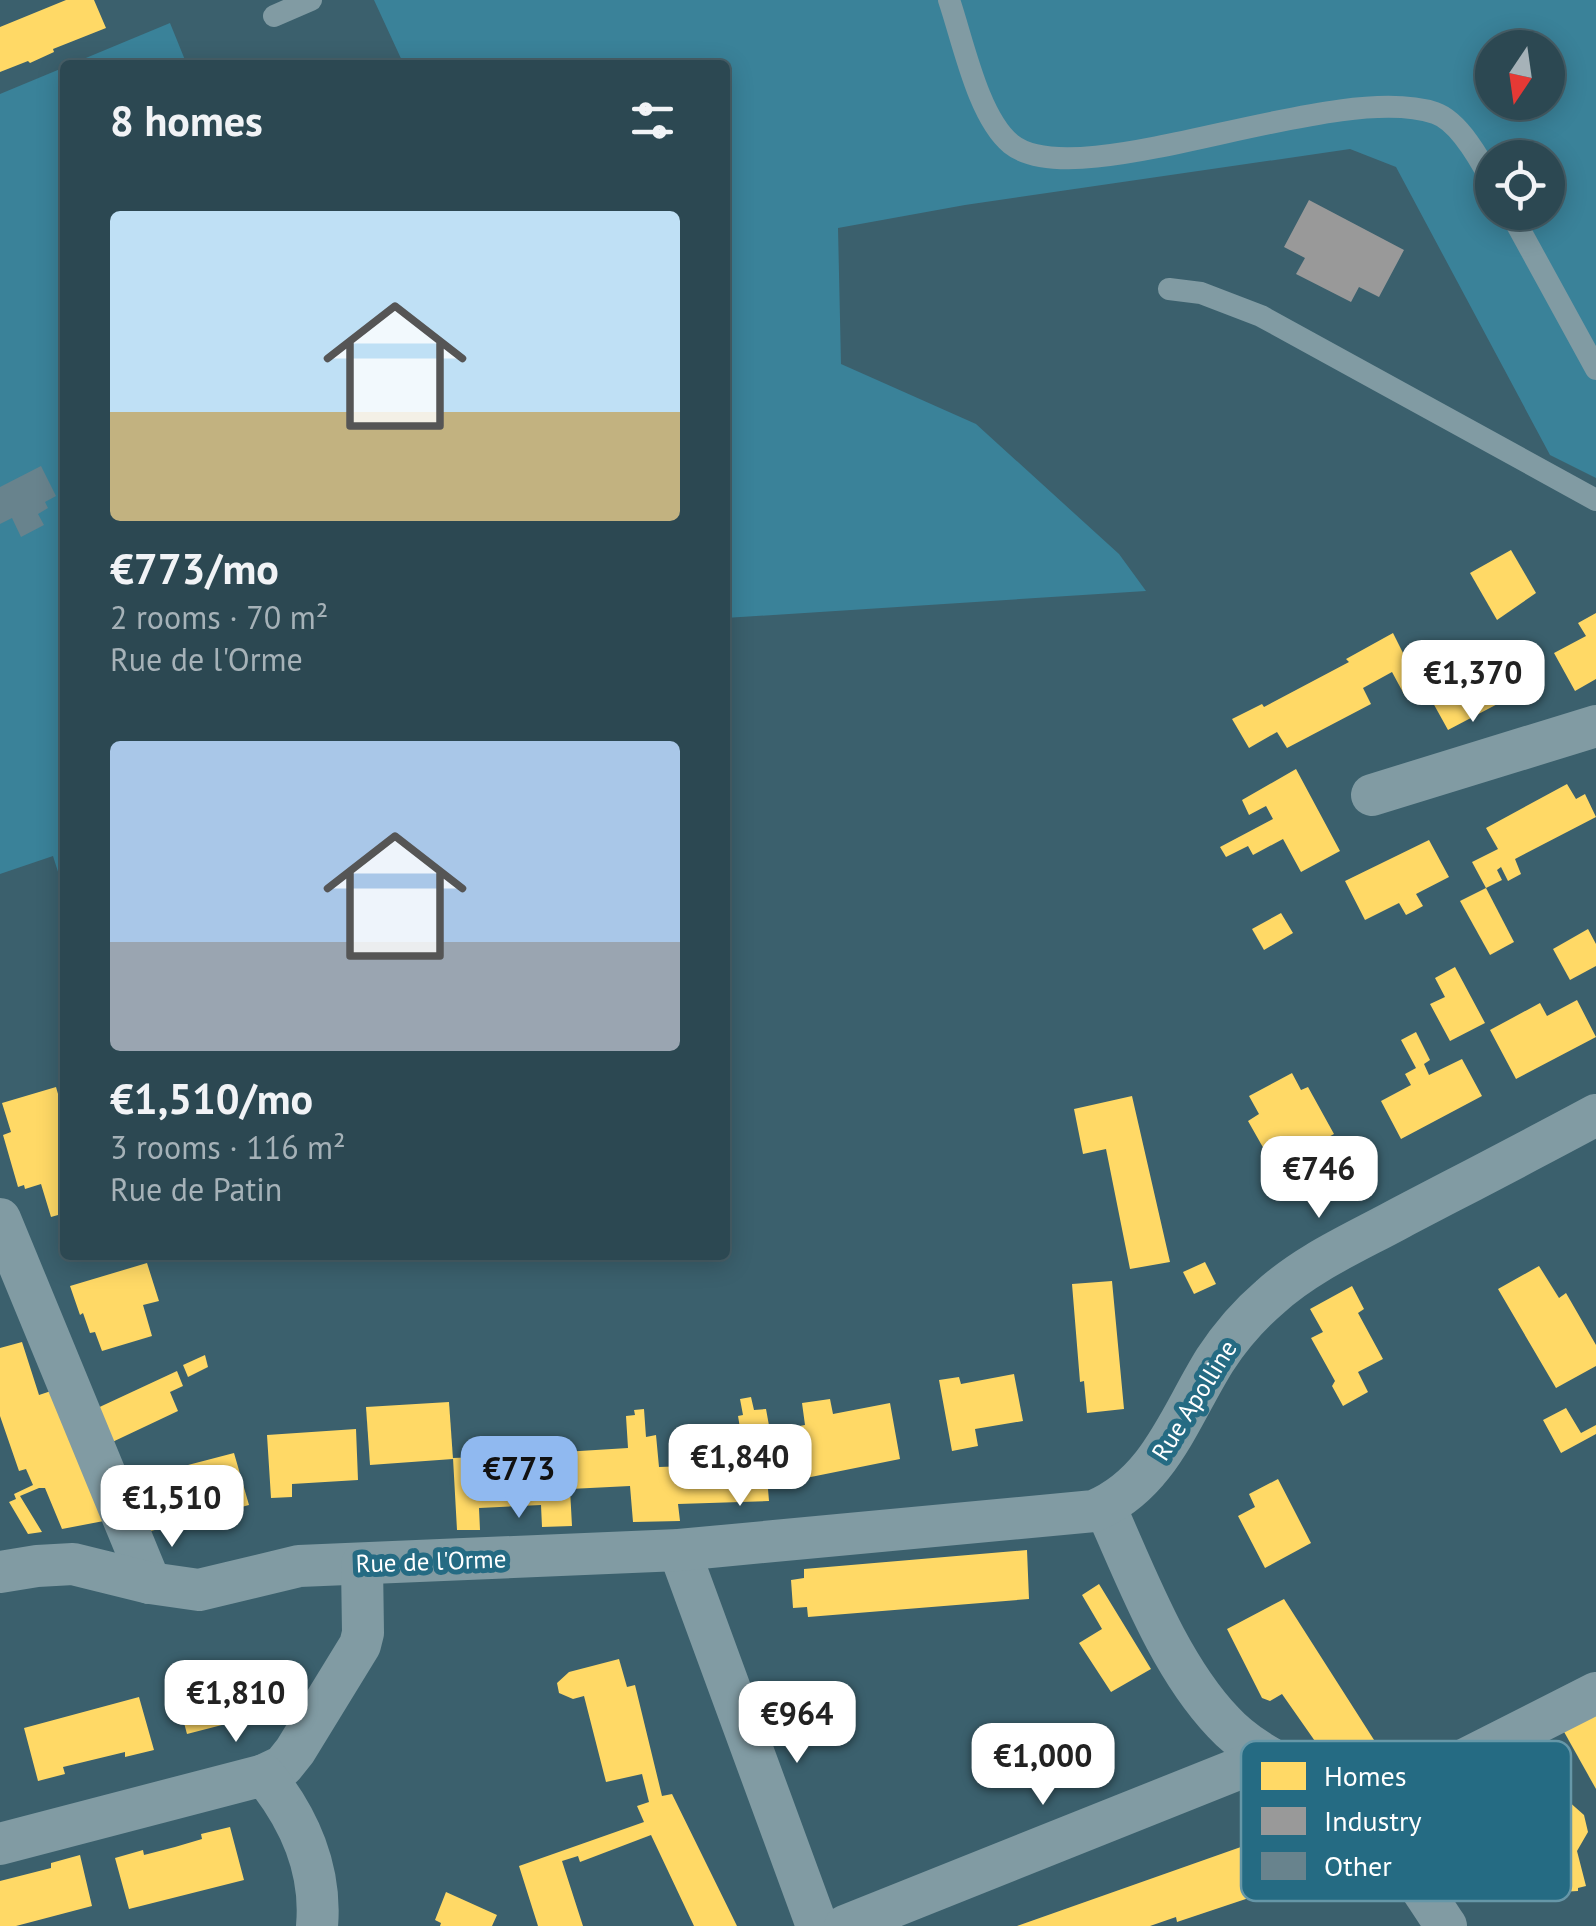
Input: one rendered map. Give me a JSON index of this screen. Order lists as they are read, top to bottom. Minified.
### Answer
{"streets":{"street":["Rue Apolline","Rue de l'Orme"]},"crossings":[["Rue Apolline","Rue de l'Orme"]],"legend":["Homes","Industry","Other"],"north":"bottom","page":{"heading":"8 homes","list":[{"name":"€773/mo","note":"2 rooms · 70 m² · Rue de l'Orme"},{"name":"€1,510/mo","note":"3 rooms · 116 m² · Rue de Patin"}],"price":["€1,370","€746","€1,840","€773","€1,510","€1,810","€964","€1,000"]}}
